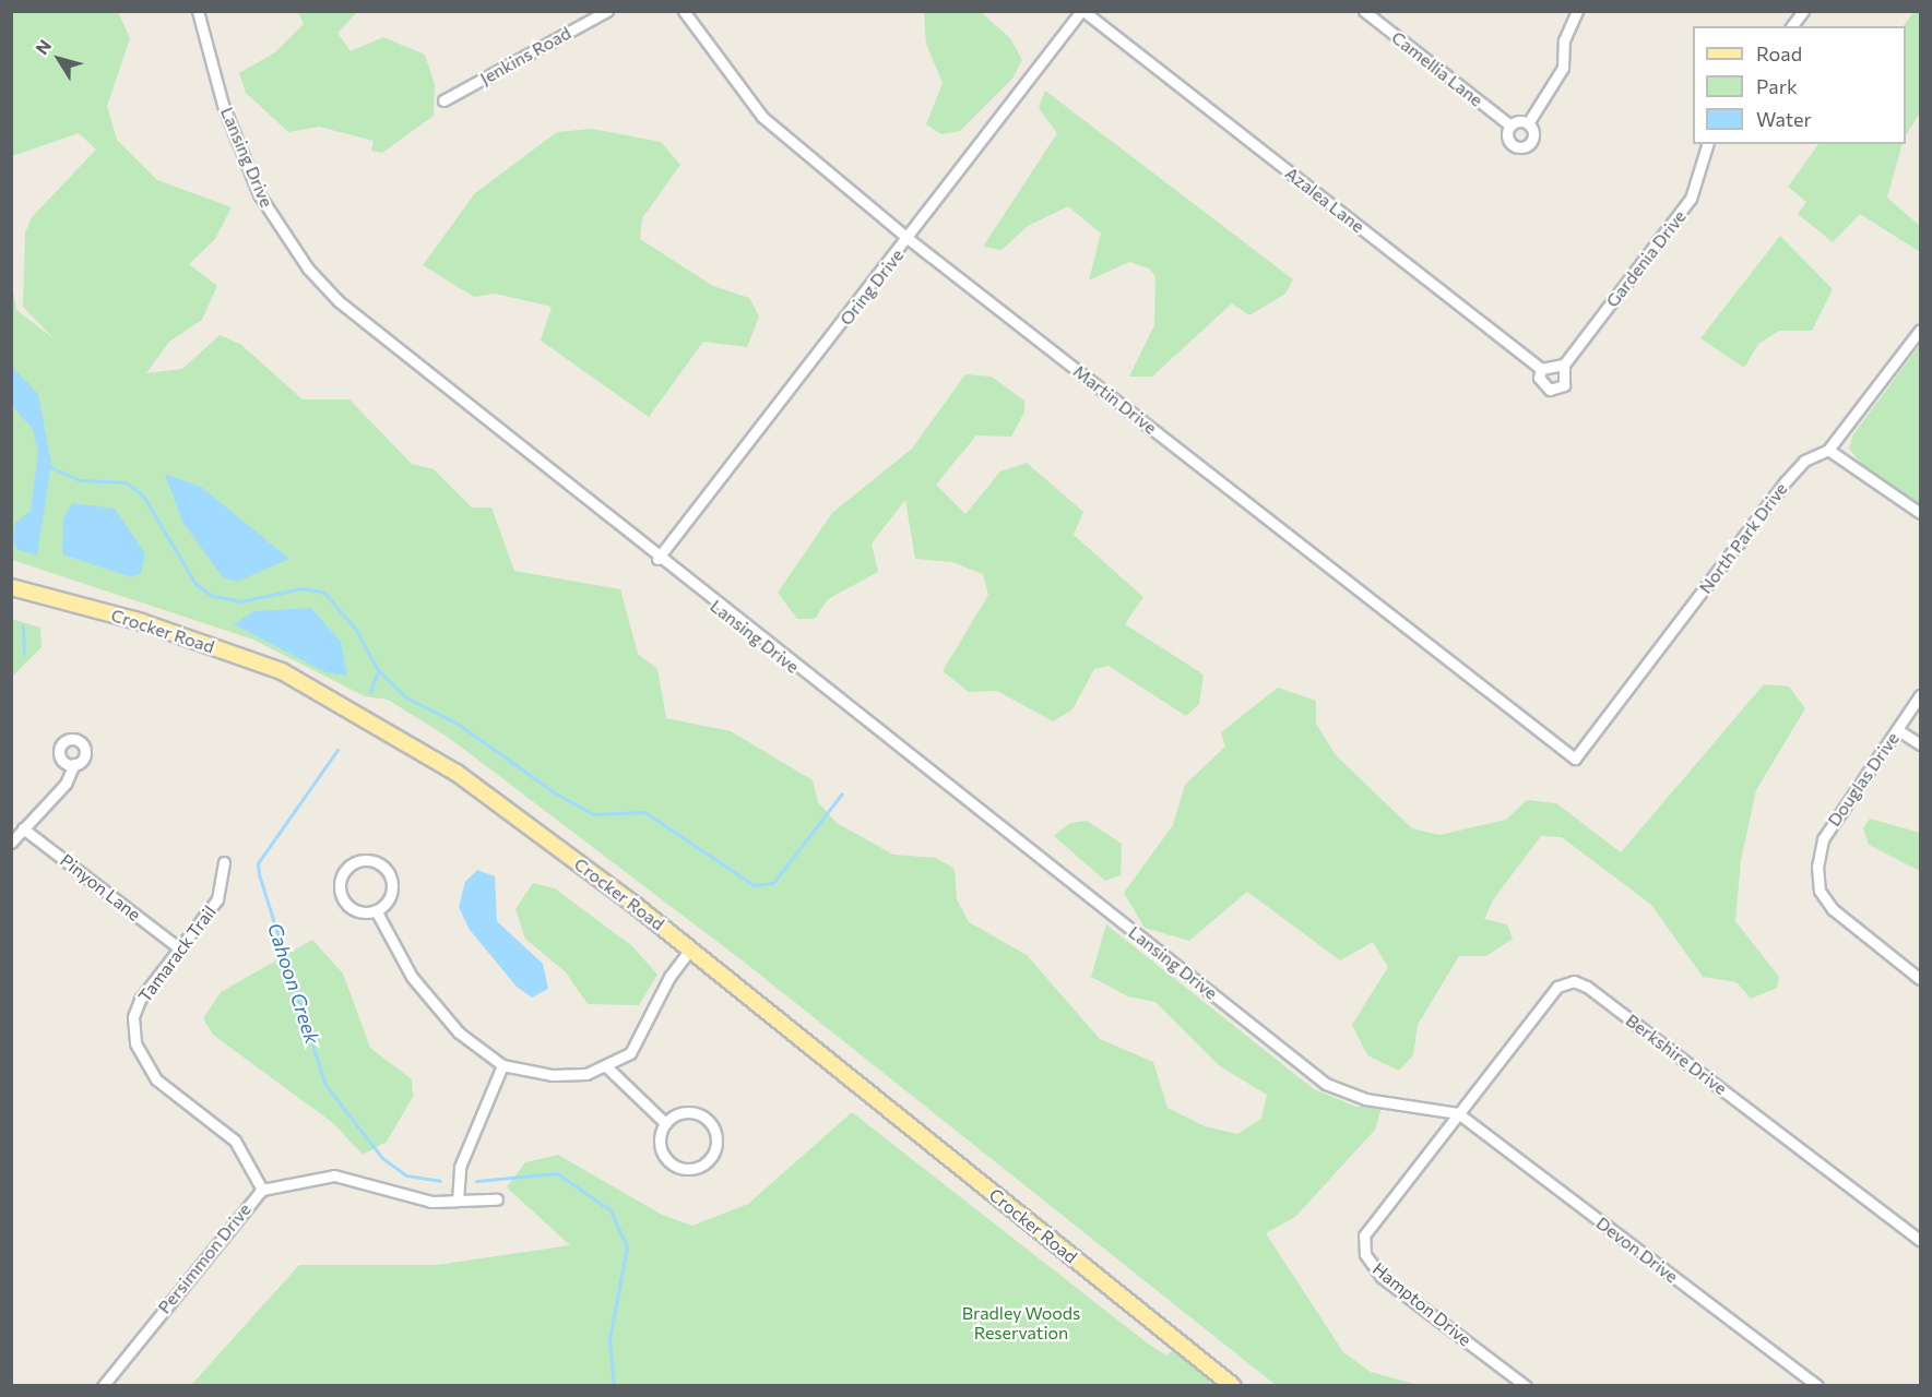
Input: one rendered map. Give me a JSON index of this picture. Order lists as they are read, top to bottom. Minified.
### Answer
{"streets":{"main road":["Crocker Road"],"street":["Jenkins Road","Camellia Lane","Lansing Drive","Azalea Lane","Gardenia Drive","Oring Drive","Martin Drive","North Park Drive","Douglas Drive","Pinyon Lane","Tamarack Trail","Berkshire Drive","Devon Drive","Persimmon Drive","Hampton Drive"]},"crossings":[["Lansing Drive","Oring Drive"],["Lansing Drive","Berkshire Drive"],["Lansing Drive","Devon Drive"],["Lansing Drive","Hampton Drive"],["Azalea Lane","Gardenia Drive"],["Azalea Lane","Oring Drive"],["Oring Drive","Martin Drive"],["Martin Drive","North Park Drive"],["Pinyon Lane","Tamarack Trail"],["Tamarack Trail","Persimmon Drive"],["Berkshire Drive","Devon Drive"],["Berkshire Drive","Hampton Drive"],["Devon Drive","Hampton Drive"]],"water":["Cahoon Creek"],"parks":["Bradley Woods Reservation"],"legend":["Road","Park","Water"],"north":"top left"}
